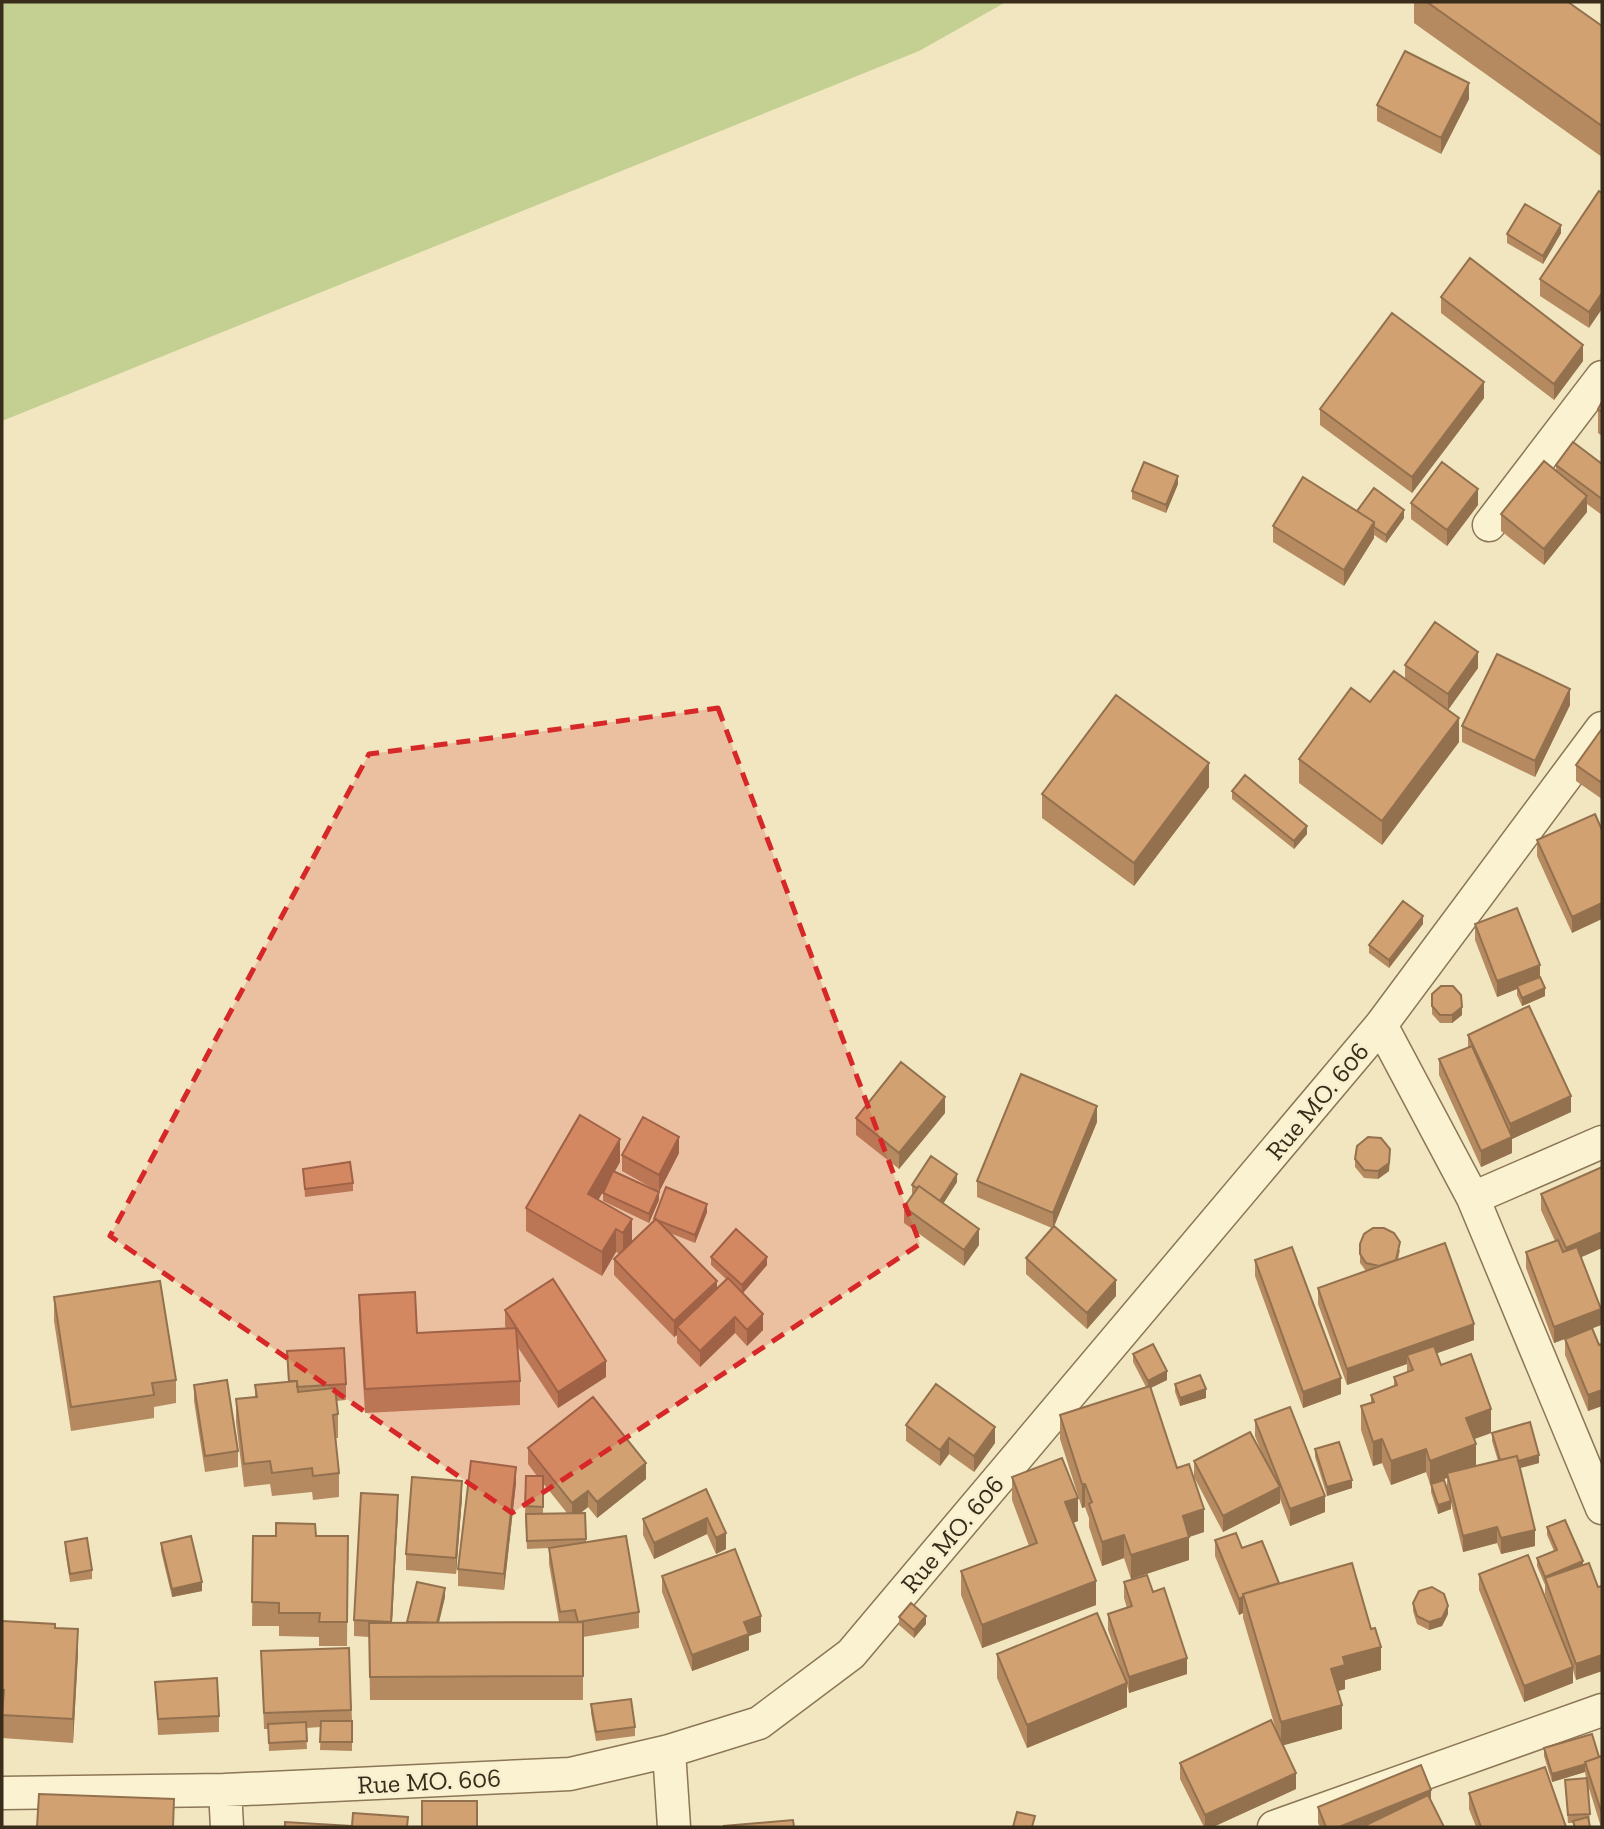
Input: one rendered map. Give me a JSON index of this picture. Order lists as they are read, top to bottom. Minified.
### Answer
{"streets":{"street":["Rue MO. 606"]}}
